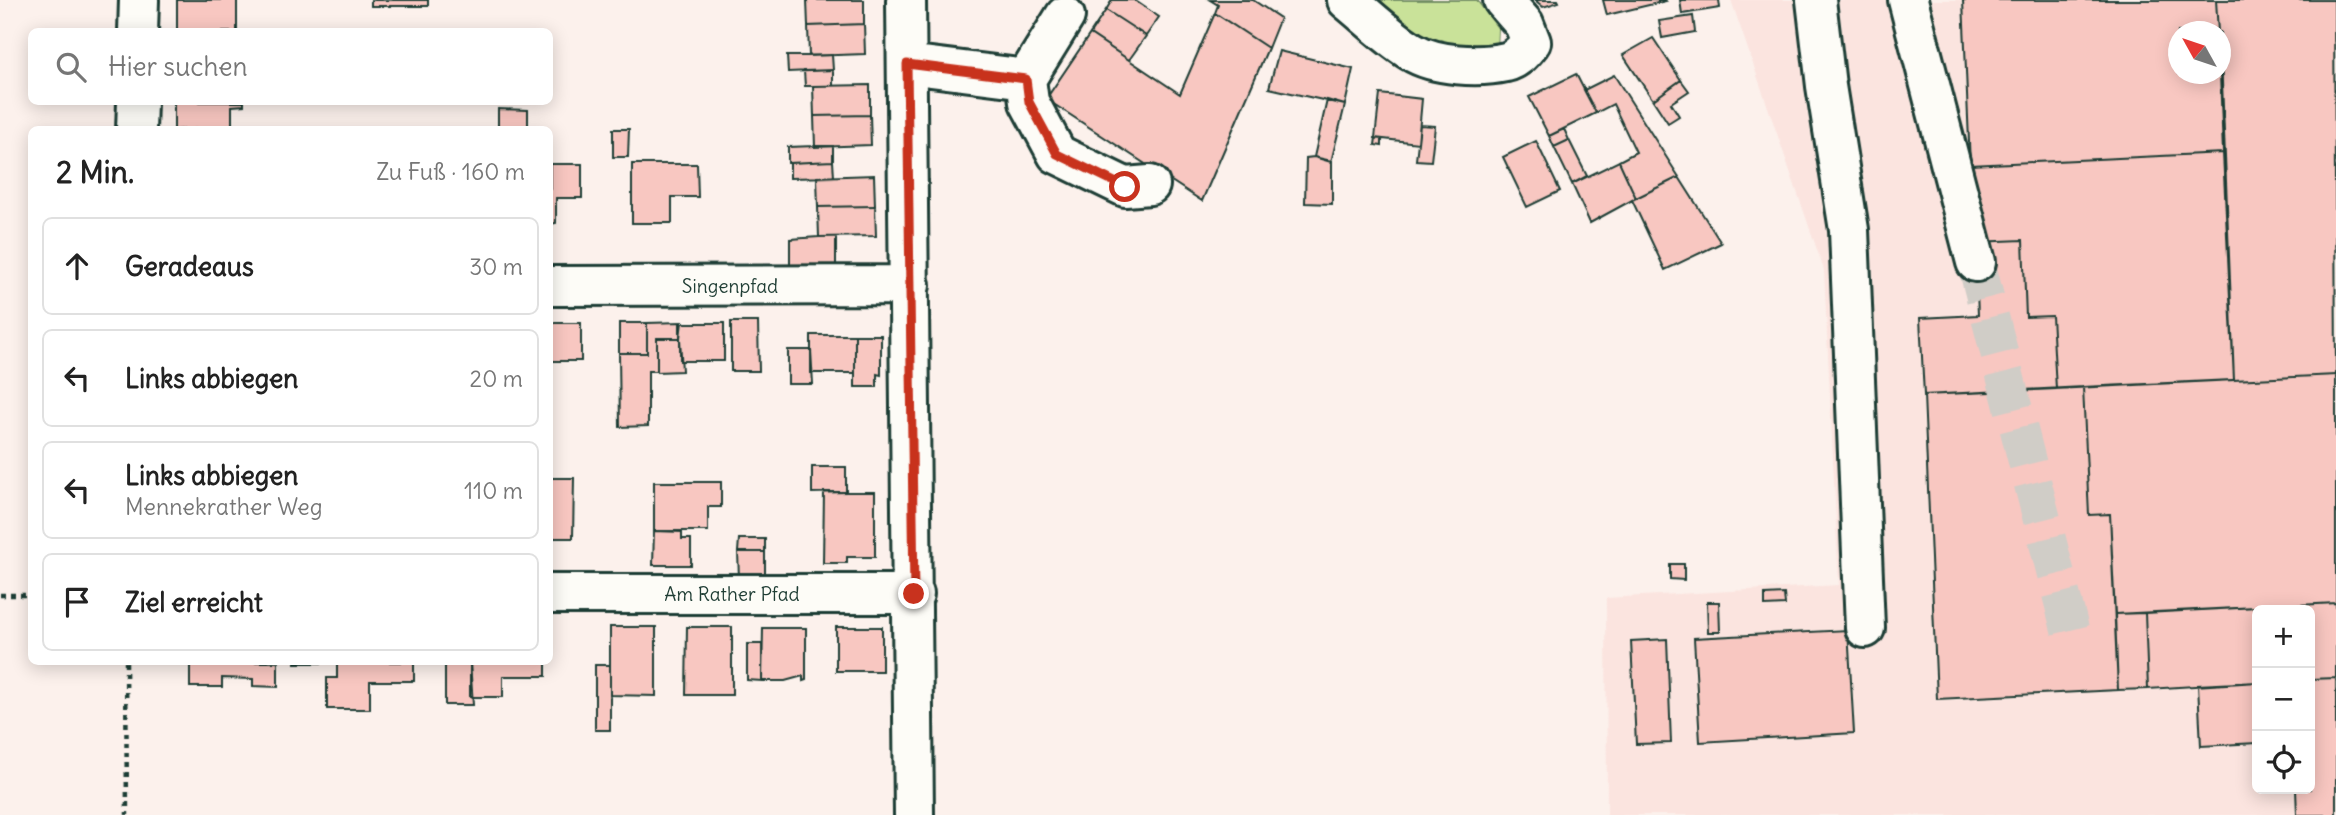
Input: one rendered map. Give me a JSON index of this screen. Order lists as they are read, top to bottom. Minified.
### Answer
{"streets":{"street":["Singenpfad","Am Rather Pfad"]},"north":"top left","page":{"search":"Hier suchen","heading":["2 Min.","Zu Fuß · 160 m"],"list":[["Geradeaus","30 m"],["Links abbiegen","20 m"],["Links abbiegen","Mennekrather Weg","110 m"],"Ziel erreicht"],"map_buttons":["+","−"]}}
